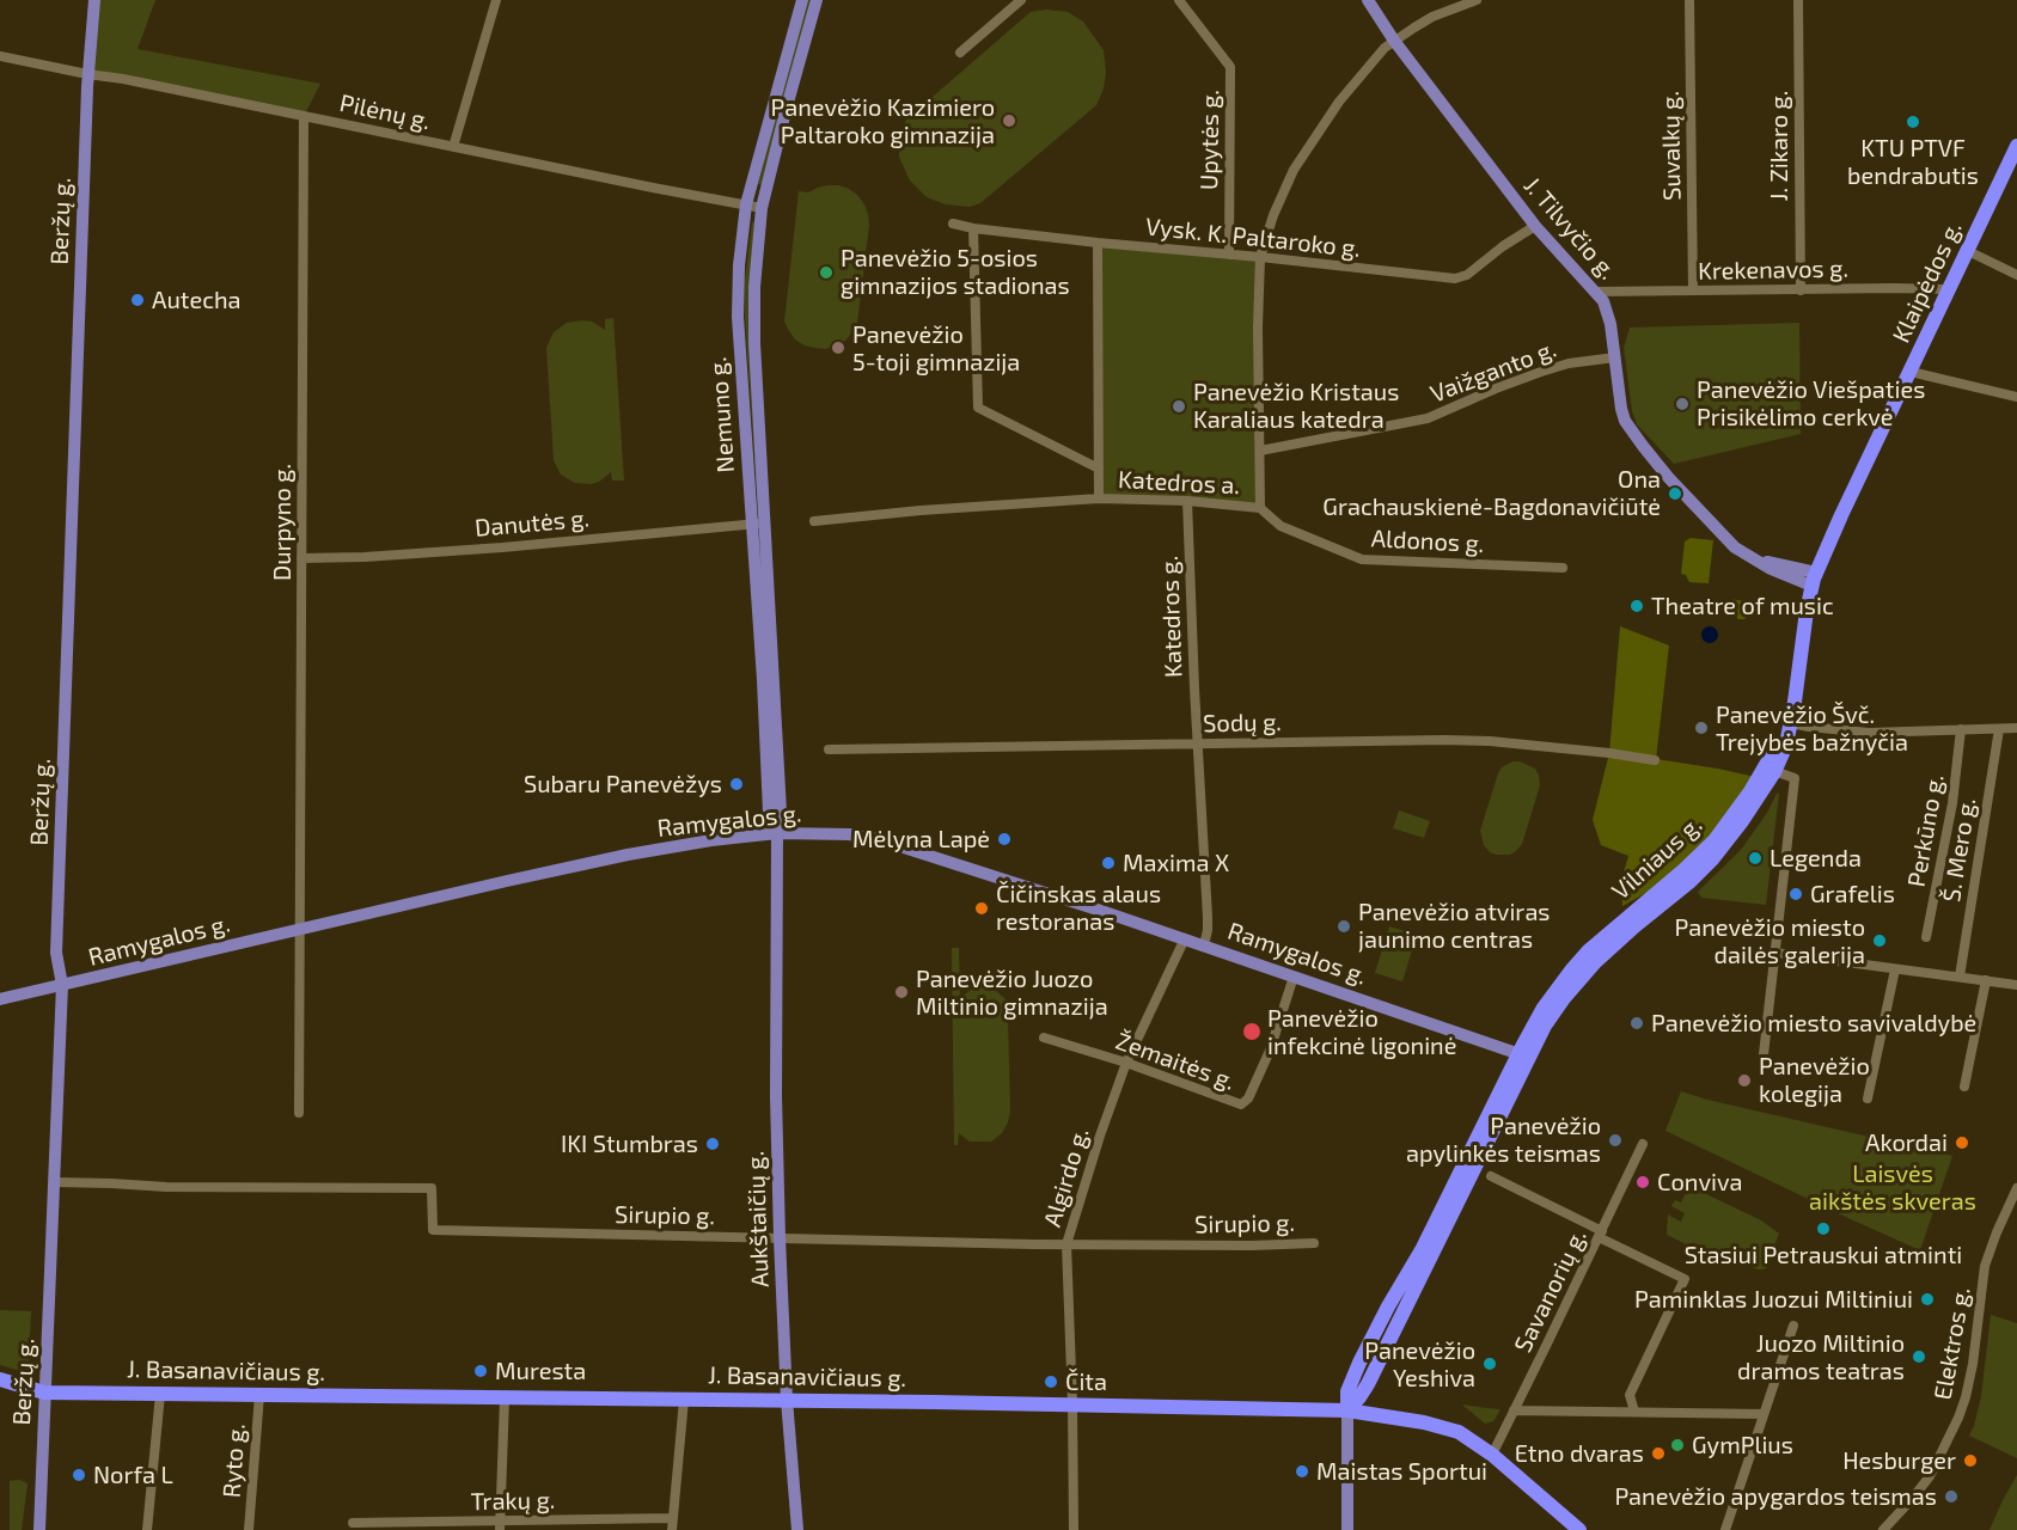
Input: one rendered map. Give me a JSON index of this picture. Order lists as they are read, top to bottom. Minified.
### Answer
{"streets":{"highway":["Klaipėdos g.","Vilniaus g.","J. Basanavičiaus g."],"main road":["Beržų g.","J. Tilvyčio g.","Nemuno g.","Ramygalos g.","Aukštaičių g."],"street":["Pilėnų g.","Upytės g.","Suvalkų g.","J. Zikaro g.","Vysk. K. Paltaroko g.","Krekenavos g.","Vaižganto g.","Katedros a.","Durpyno g.","Danutės g.","Aldonos g.","Katedros g.","Sodų g.","Perkūno g.","Š. Mero g.","Žemaitės g.","Algirdo g.","Sirupio g.","Savanorių g.","Elektros g.","Ryto g.","Trakų g."]},"crossings":[["Pilėnų g.","Beržų g."],["Pilėnų g.","Nemuno g."],["Pilėnų g.","Durpyno g."],["Upytės g.","Vysk. K. Paltaroko g."],["Suvalkų g.","Krekenavos g."],["J. Zikaro g.","Krekenavos g."],["Beržų g.","Ramygalos g."],["Beržų g.","Sirupio g."],["Beržų g.","J. Basanavičiaus g."],["J. Tilvyčio g.","Vysk. K. Paltaroko g."],["J. Tilvyčio g.","Krekenavos g."],["J. Tilvyčio g.","Klaipėdos g."],["J. Tilvyčio g.","Vaižganto g."],["J. Tilvyčio g.","Katedros a."],["Vysk. K. Paltaroko g.","Katedros a."],["Krekenavos g.","Klaipėdos g."],["Klaipėdos g.","Vilniaus g."],["Vaižganto g.","Katedros a."],["Nemuno g.","Danutės g."],["Nemuno g.","Ramygalos g."],["Nemuno g.","Aukštaičių g."],["Katedros a.","Aldonos g."],["Katedros a.","Katedros g."],["Durpyno g.","Danutės g."],["Durpyno g.","Ramygalos g."],["Katedros g.","Sodų g."],["Katedros g.","Ramygalos g."],["Ramygalos g.","Vilniaus g."],["Ramygalos g.","Žemaitės g."],["Ramygalos g.","Algirdo g."],["Vilniaus g.","J. Basanavičiaus g."],["Žemaitės g.","Algirdo g."],["Algirdo g.","Sirupio g."],["Algirdo g.","J. Basanavičiaus g."],["Sirupio g.","Aukštaičių g."],["Aukštaičių g.","J. Basanavičiaus g."],["Savanorių g.","J. Basanavičiaus g."],["J. Basanavičiaus g.","Ryto g."]],"parks":["Laisvės aikštės skveras"],"places":["Panevėžio Kazimiero Paltaroko gimnazija","KTU PTVF bendrabutis","Panevėžio 5-osios gimnazijos stadionas","Autecha","Panevėžio 5-toji gimnazija","Panevėžio Viešpaties Prisikėlimo cerkvė","Panevėžio Kristaus Karaliaus katedra","Ona Grachauskienė-Bagdonavičiūtė","Theatre of music","Panevėžio Švč. Trejybės bažnyčia","Subaru Panevėžys","Mėlyna Lapė","Legenda","Maxima X","Grafelis","Čičinskas alaus restoranas","Panevėžio atviras jaunimo centras","Panevėžio miesto dailės galerija","Panevėžio Juozo Miltinio gimnazija","Panevėžio miesto savivaldybė","Panevėžio infekcinė ligoninė","Panevėžio kolegija","Panevėžio apylinkės teismas","Akordai","IKI Stumbras","Conviva","Stasiui Petrauskui atminti","Paminklas Juozui Miltiniui","Juozo Miltinio dramos teatras","Panevėžio Yeshiva","Muresta","Čita","GymPlius","Etno dvaras","Hesburger","Maistas Sportui","Norfa L","Panevėžio apygardos teismas"]}
